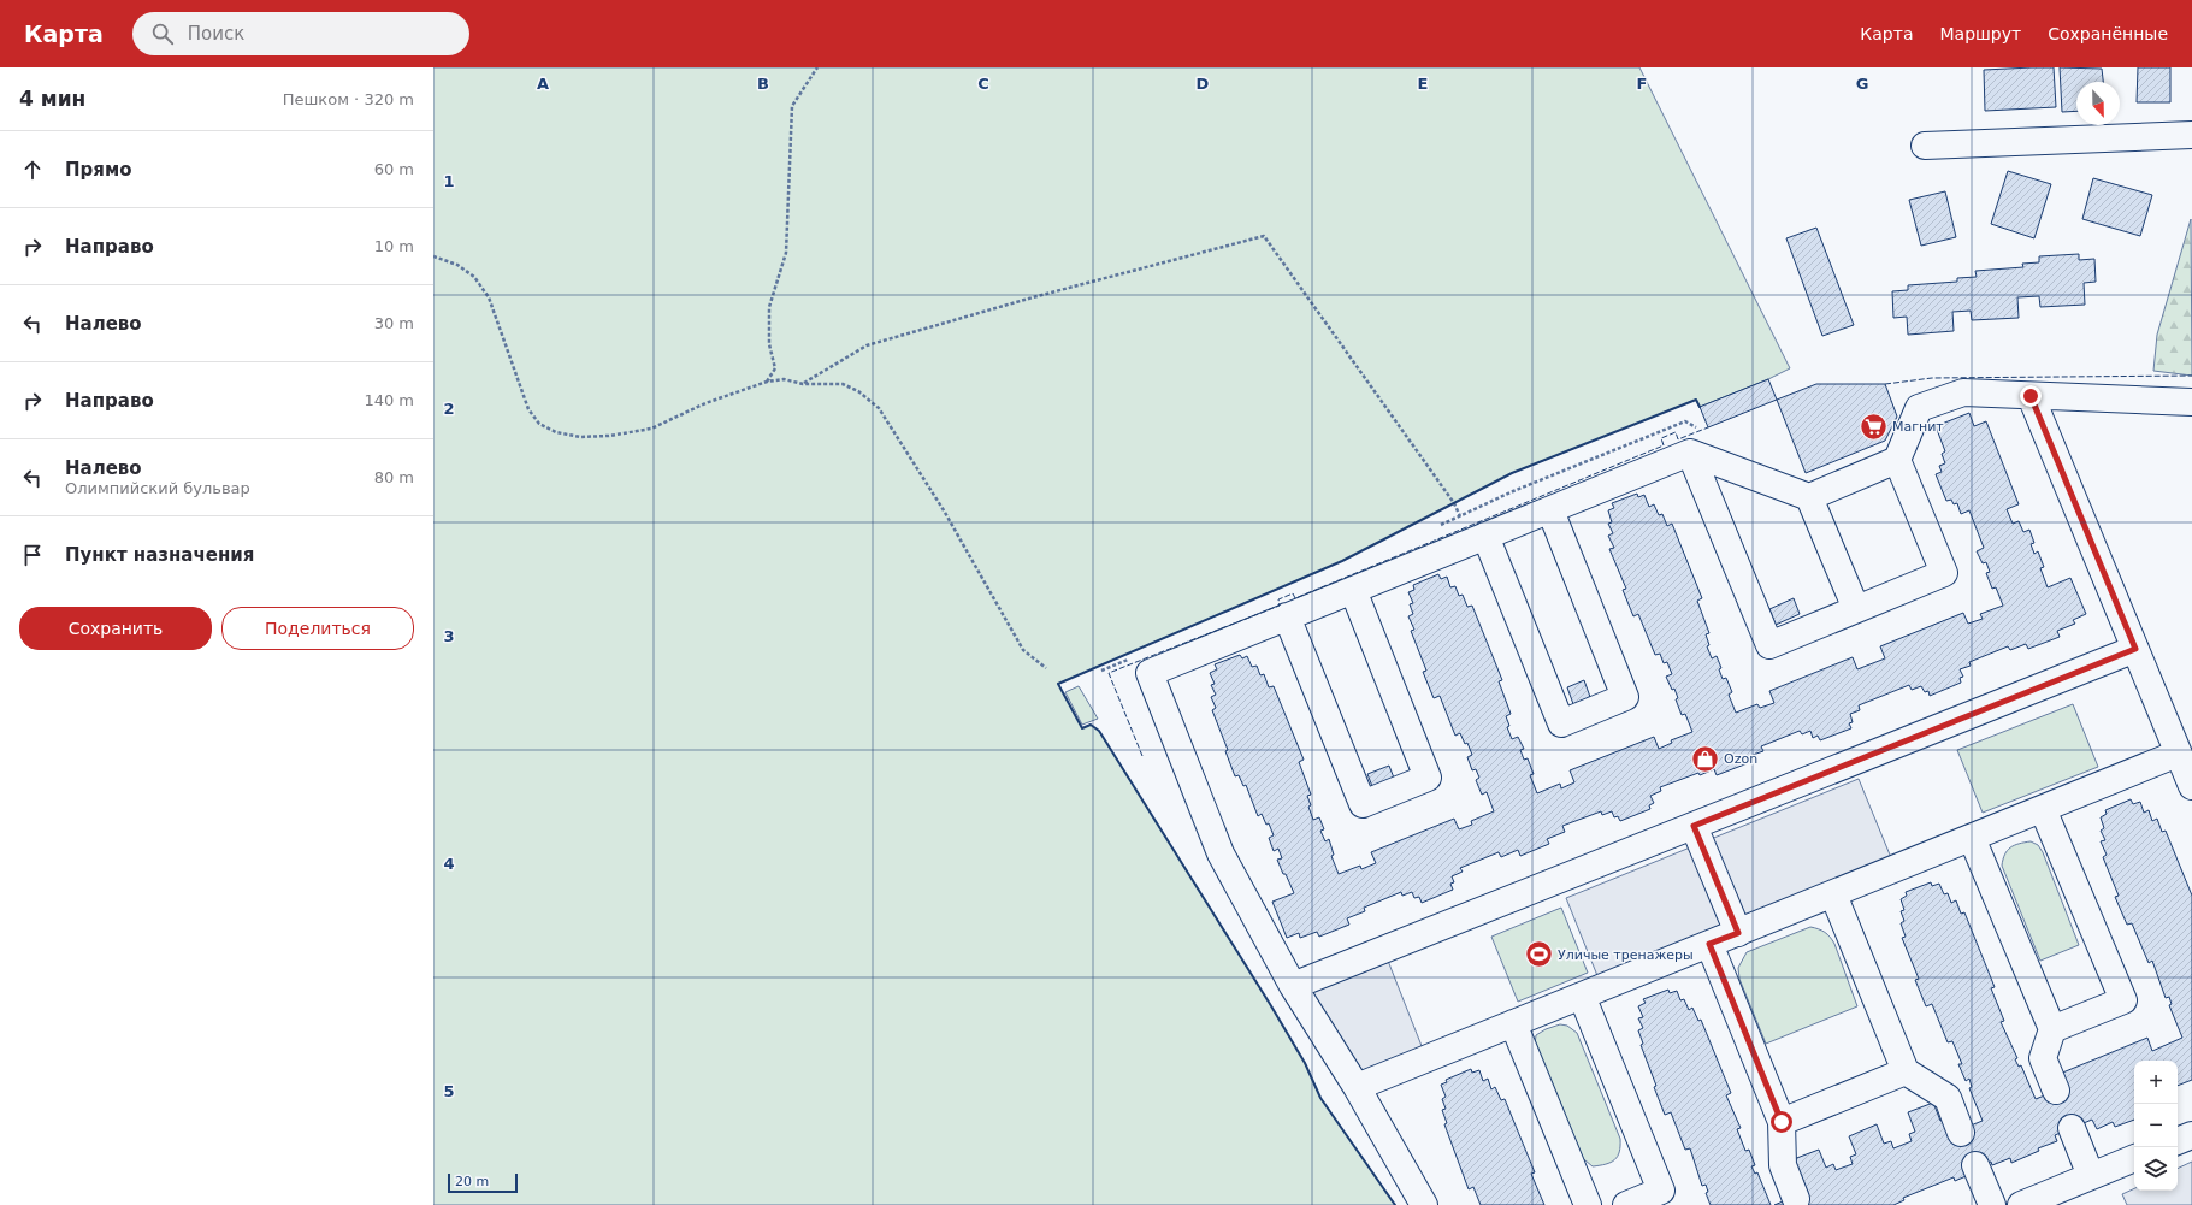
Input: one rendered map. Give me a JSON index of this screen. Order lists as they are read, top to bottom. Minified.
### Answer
{"places":{"supermarket":["Магнит"],"shop":["Ozon"],"sports":["Уличые тренажеры"]},"scale_bar":"20 m","north":"bottom","page":{"header":"Карта","search":"Поиск","nav":["Карта","Маршрут","Сохранённые"],"heading":["4 мин","Пешком · 320 m"],"list":[["Прямо","60 m"],["Направо","10 m"],["Налево","30 m"],["Направо","140 m"],["Налево","Олимпийский бульвар","80 m"],"Пункт назначения"],"buttons":["Сохранить","Поделиться"],"map_buttons":["+","−"],"scale":"20 m"},"grid":{"columns":["A","B","C","D","E","F","G"],"rows":["1","2","3","4","5"]}}
